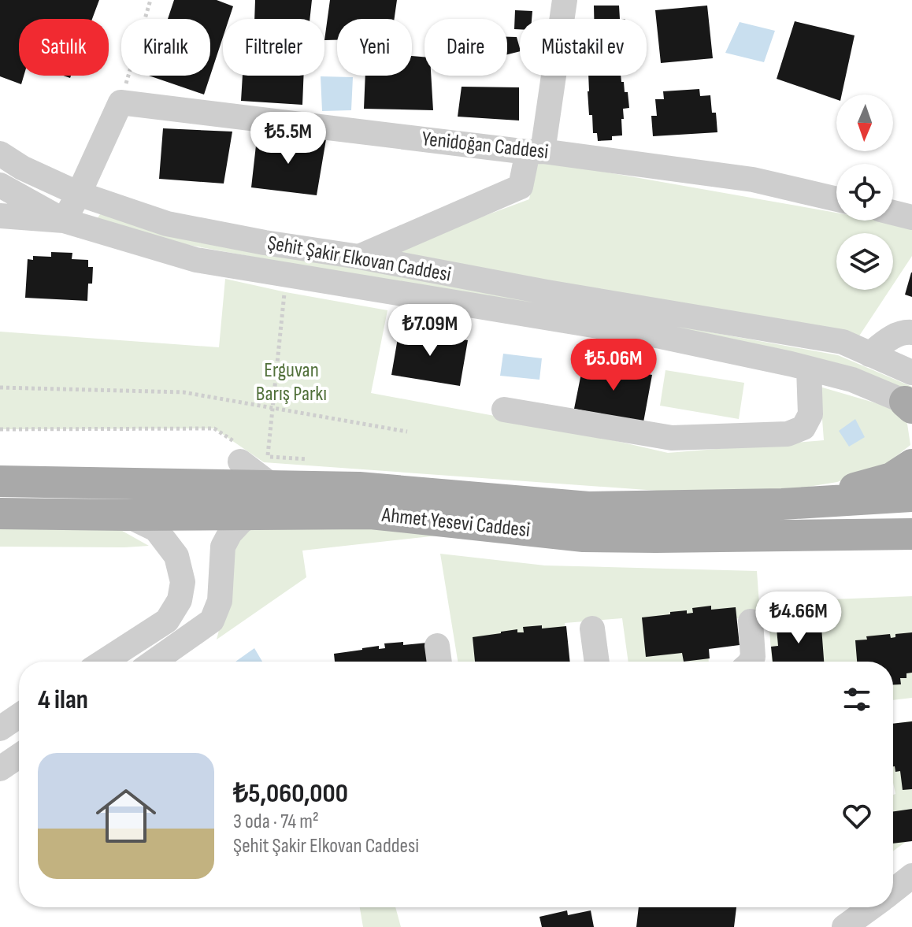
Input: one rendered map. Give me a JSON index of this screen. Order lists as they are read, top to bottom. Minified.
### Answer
{"streets":{"main road":["Ahmet Yesevi Caddesi"],"street":["Yenidoğan Caddesi","Şehit Şakir Elkovan Caddesi"]},"parks":["Erguvan Barış Parkı"],"north":"bottom","page":{"chip":["Satılık","Kiralık","Filtreler","Yeni","Daire","Müstakil ev"],"price":["₺5.5M","₺7.09M","₺5.06M","₺4.66M"],"heading":"4 ilan","list":[{"name":"₺5,060,000","note":"3 oda · 74 m² · Şehit Şakir Elkovan Caddesi"}]}}
